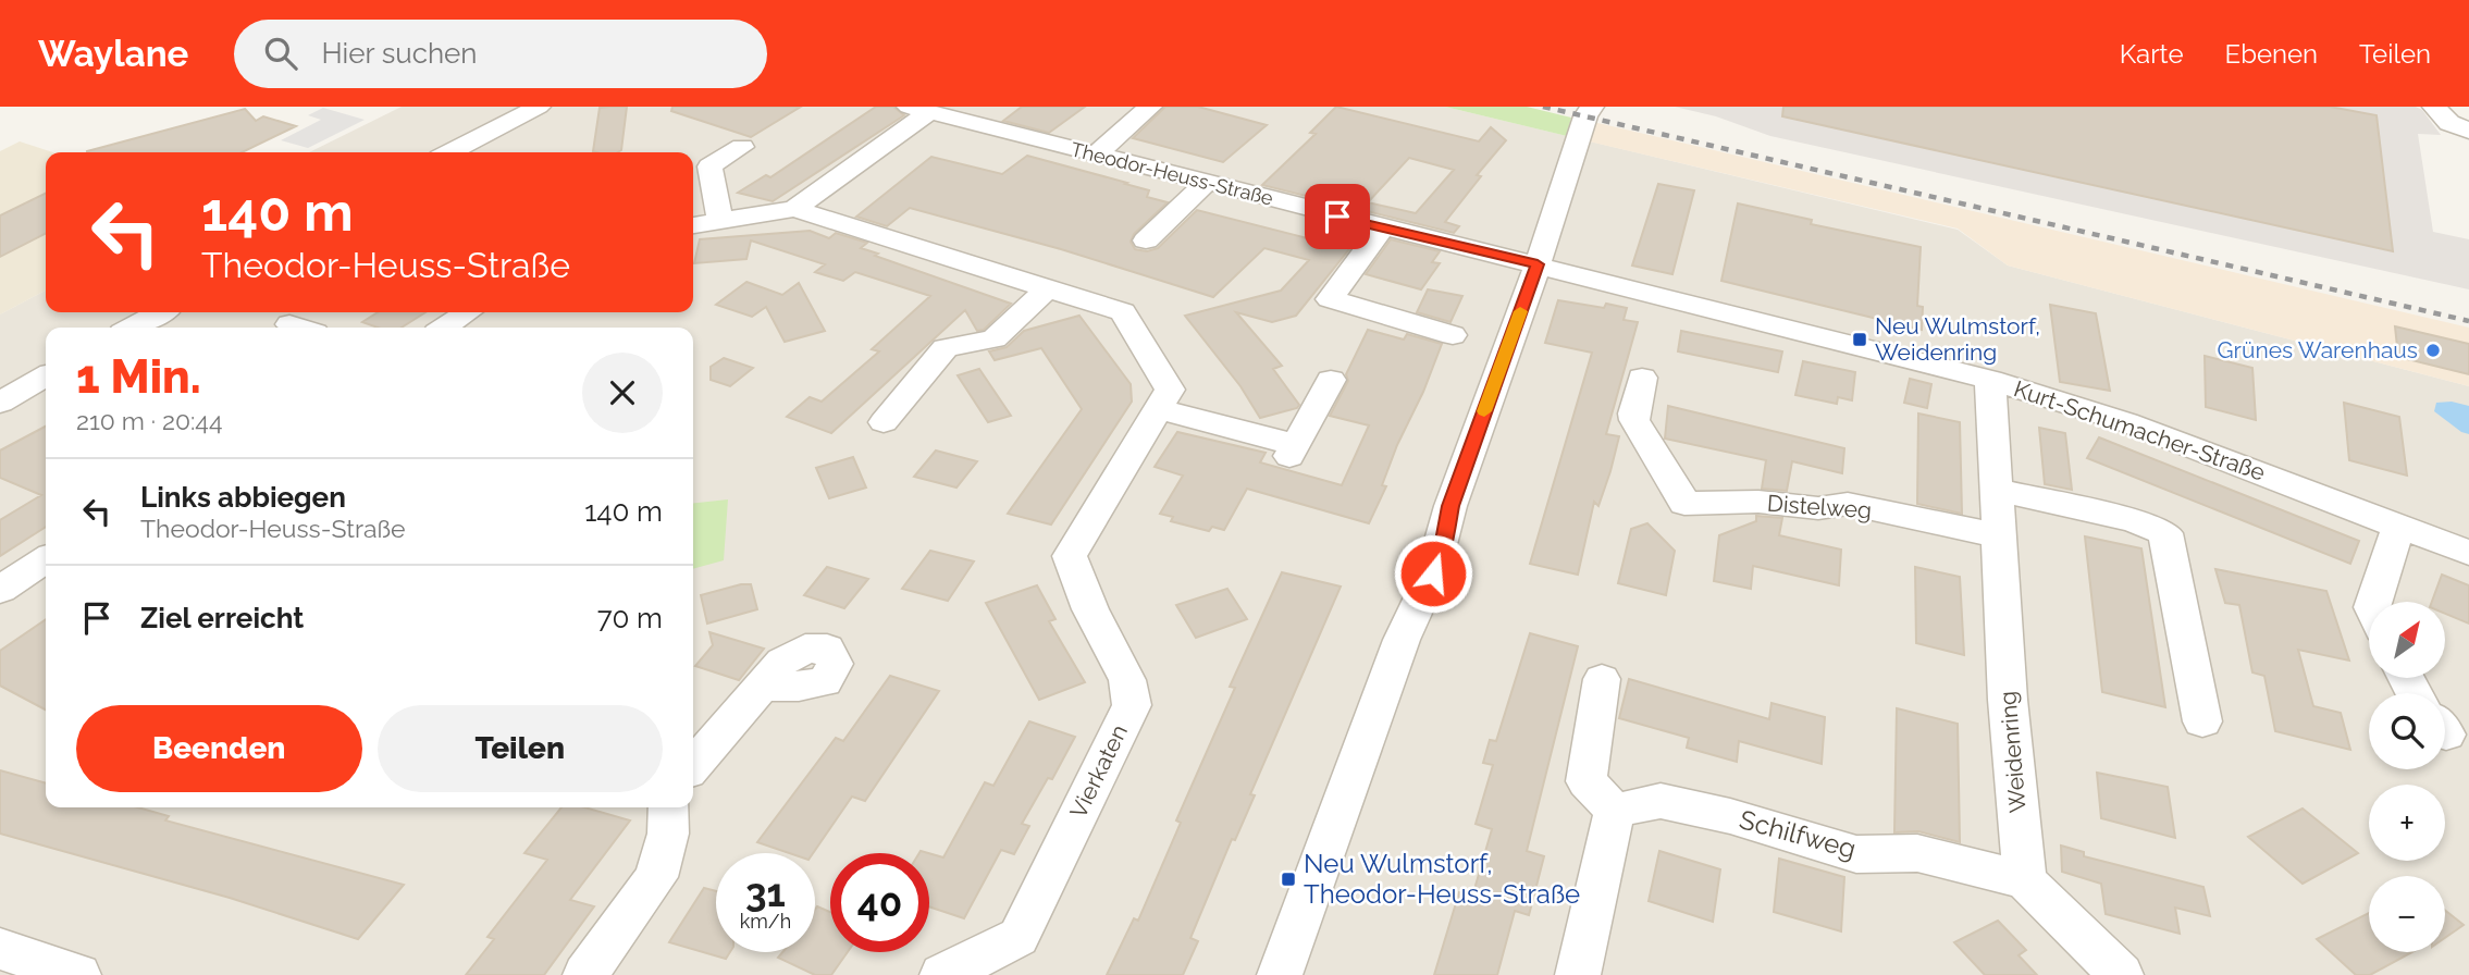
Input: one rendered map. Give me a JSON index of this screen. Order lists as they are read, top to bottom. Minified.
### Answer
{"streets":{"street":["Theodor-Heuss-Straße","Kurt-Schumacher-Straße","Distelweg","Weidenring","Vierkaten","Schilfweg"]},"crossings":[["Theodor-Heuss-Straße","Kurt-Schumacher-Straße"],["Kurt-Schumacher-Straße","Weidenring"],["Distelweg","Weidenring"],["Weidenring","Schilfweg"]],"places":{"transit":["Neu Wulmstorf, Weidenring","Neu Wulmstorf, Theodor-Heuss-Straße"],"other":["Grünes Warenhaus"]},"north":"top right","page":{"header":"Waylane","search":"Hier suchen","nav":["Karte","Ebenen","Teilen"],"turn":["140 m","Theodor-Heuss-Straße"],"heading":["1 Min.","210 m · 20:44"],"list":[{"name":"Links abbiegen","note":"Theodor-Heuss-Straße","value":"140 m"},{"name":"Ziel erreicht","value":"70 m"}],"map_buttons":["+","−"],"buttons":["Beenden","Teilen"],"speed":"31 km/h","limit":"40"}}
